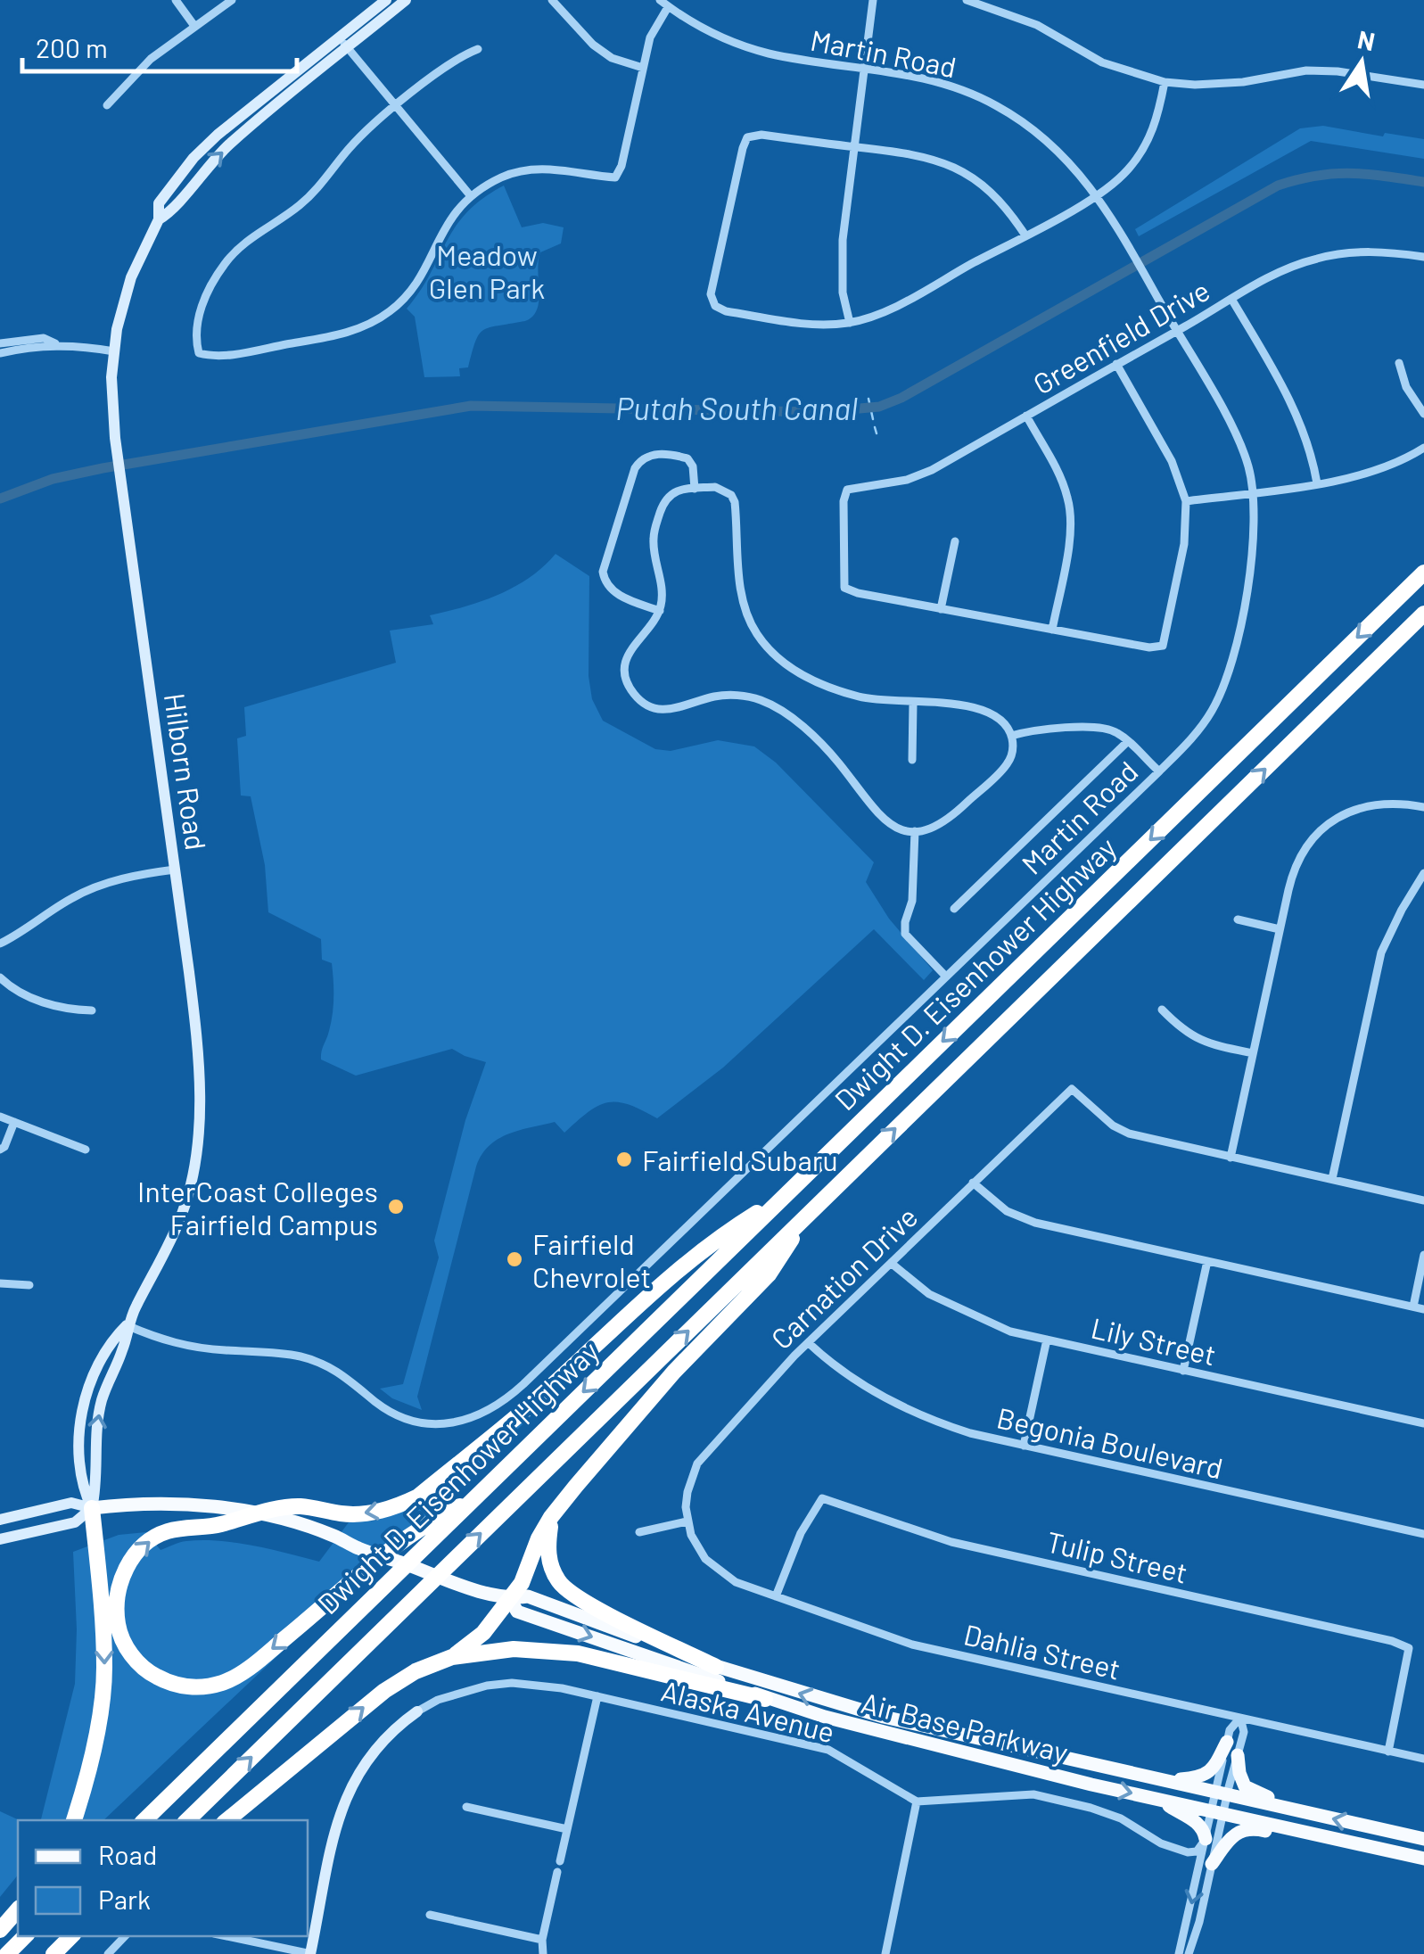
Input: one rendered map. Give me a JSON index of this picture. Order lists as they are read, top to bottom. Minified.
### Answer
{"streets":{"highway":["Dwight D. Eisenhower Highway"],"main road":["Air Base Parkway"],"street":["Martin Road","Greenfield Drive","Hilborn Road","Carnation Drive","Lily Street","Begonia Boulevard","Tulip Street","Dahlia Street","Alaska Avenue"]},"crossings":[["Martin Road","Greenfield Drive"],["Martin Road","Hilborn Road"],["Hilborn Road","Air Base Parkway"],["Carnation Drive","Lily Street"],["Carnation Drive","Begonia Boulevard"],["Carnation Drive","Dahlia Street"],["Tulip Street","Dahlia Street"]],"water":["Putah South Canal"],"parks":["Meadow Glen Park"],"places":["Fairfield Subaru","InterCoast Colleges Fairfield Campus","Fairfield Chevrolet"],"legend":["Road","Park"],"scale_bar":"200 m","north":"top"}
